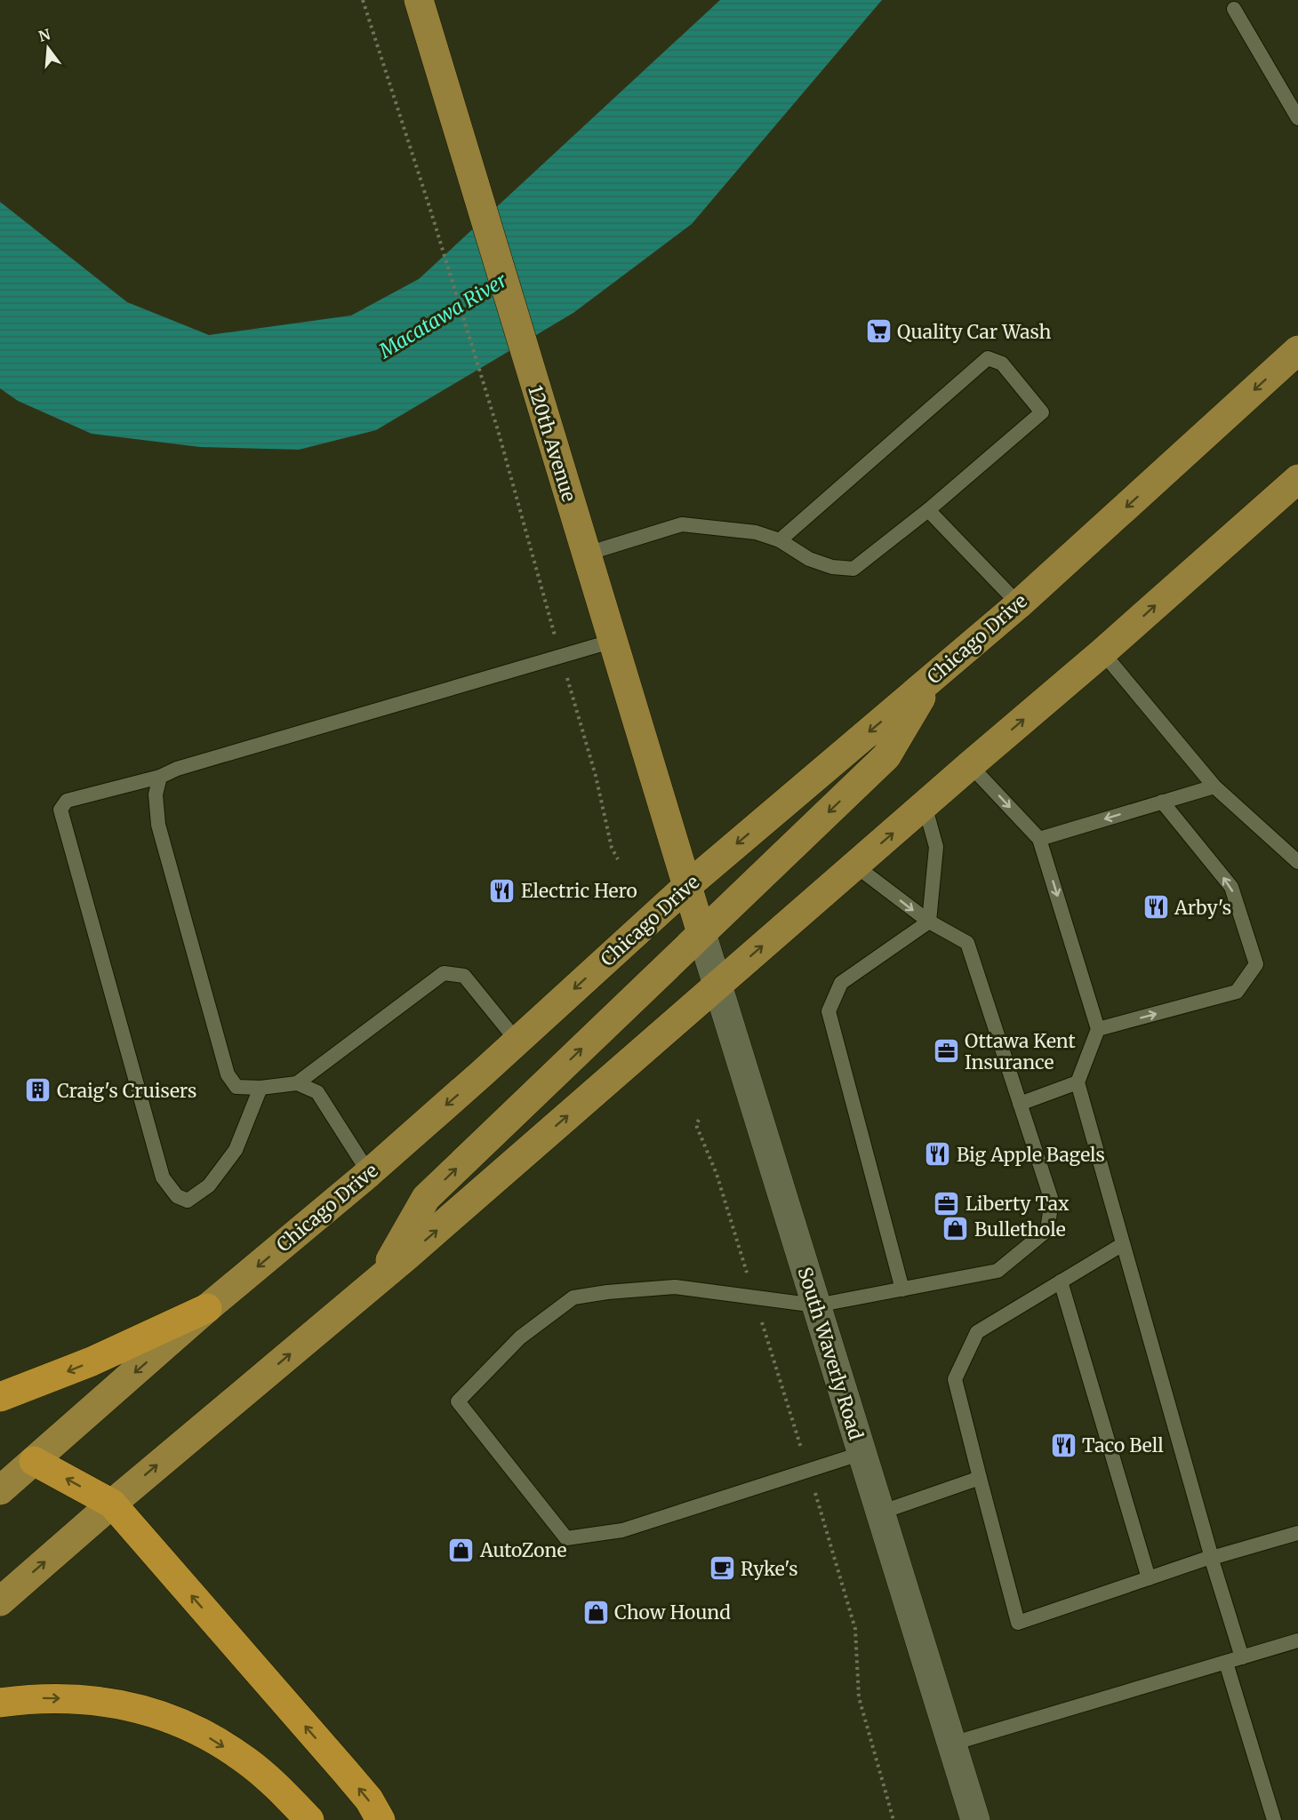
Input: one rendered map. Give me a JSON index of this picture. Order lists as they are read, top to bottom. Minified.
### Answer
{"streets":{"main road":["120th Avenue","Chicago Drive","South Waverly Road"]},"crossings":[["120th Avenue","Chicago Drive"],["120th Avenue","South Waverly Road"],["Chicago Drive","South Waverly Road"]],"water":["Macatawa River"],"places":{"supermarket":["Quality Car Wash"],"restaurant":["Electric Hero","Arby's","Big Apple Bagels","Taco Bell"],"office":["Ottawa Kent Insurance","Liberty Tax"],"building":["Craig's Cruisers"],"shop":["Bullethole","AutoZone","Chow Hound"],"cafe":["Ryke's"]},"north":"top"}
